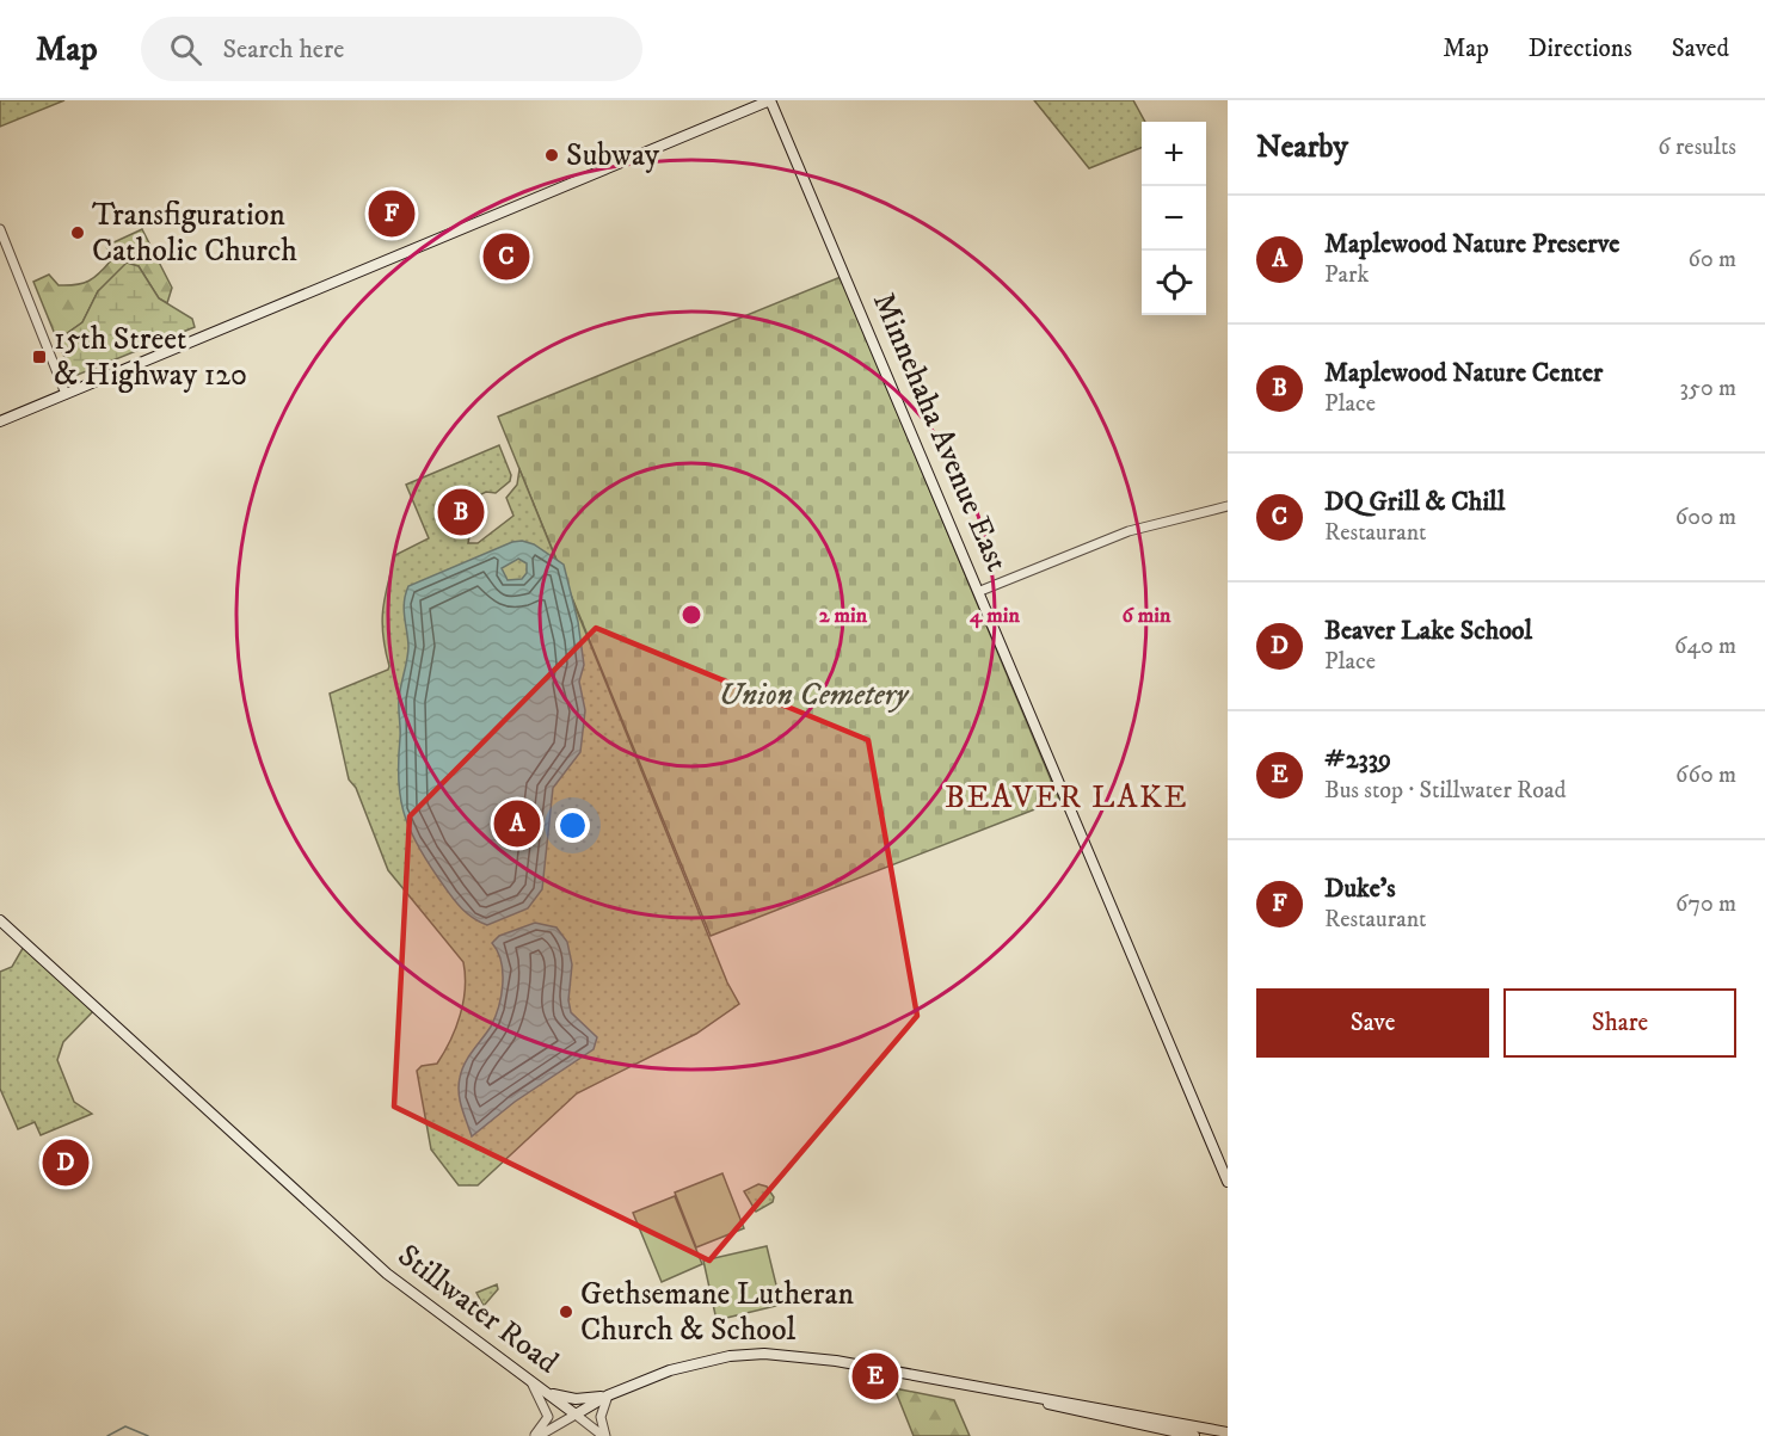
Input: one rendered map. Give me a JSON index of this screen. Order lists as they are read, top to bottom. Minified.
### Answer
{"streets":{"main road":["Minnehaha Avenue East","Stillwater Road"]},"districts":["BEAVER LAKE"],"parks":["Union Cemetery"],"places":{"other":["Subway","Transfiguration Catholic Church","Gethsemane Lutheran Church & School"],"transit":["15th Street & Highway 120"]},"page":{"header":"Map","search":"Search here","nav":["Map","Directions","Saved"],"heading":["Nearby","6 results"],"map_buttons":["+","−"],"pins":["F","C","B","A","D","E"],"list":[{"mark":"A","name":"Maplewood Nature Preserve","note":"Park","value":"60 m"},{"mark":"B","name":"Maplewood Nature Center","note":"Place","value":"350 m"},{"mark":"C","name":"DQ Grill & Chill","note":"Restaurant","value":"600 m"},{"mark":"D","name":"Beaver Lake School","note":"Place","value":"640 m"},{"mark":"E","name":"#2339","note":"Bus stop · Stillwater Road","value":"660 m"},{"mark":"F","name":"Duke's","note":"Restaurant","value":"670 m"}],"buttons":["Save","Share"]},"rings":["2 min","4 min","6 min"]}
